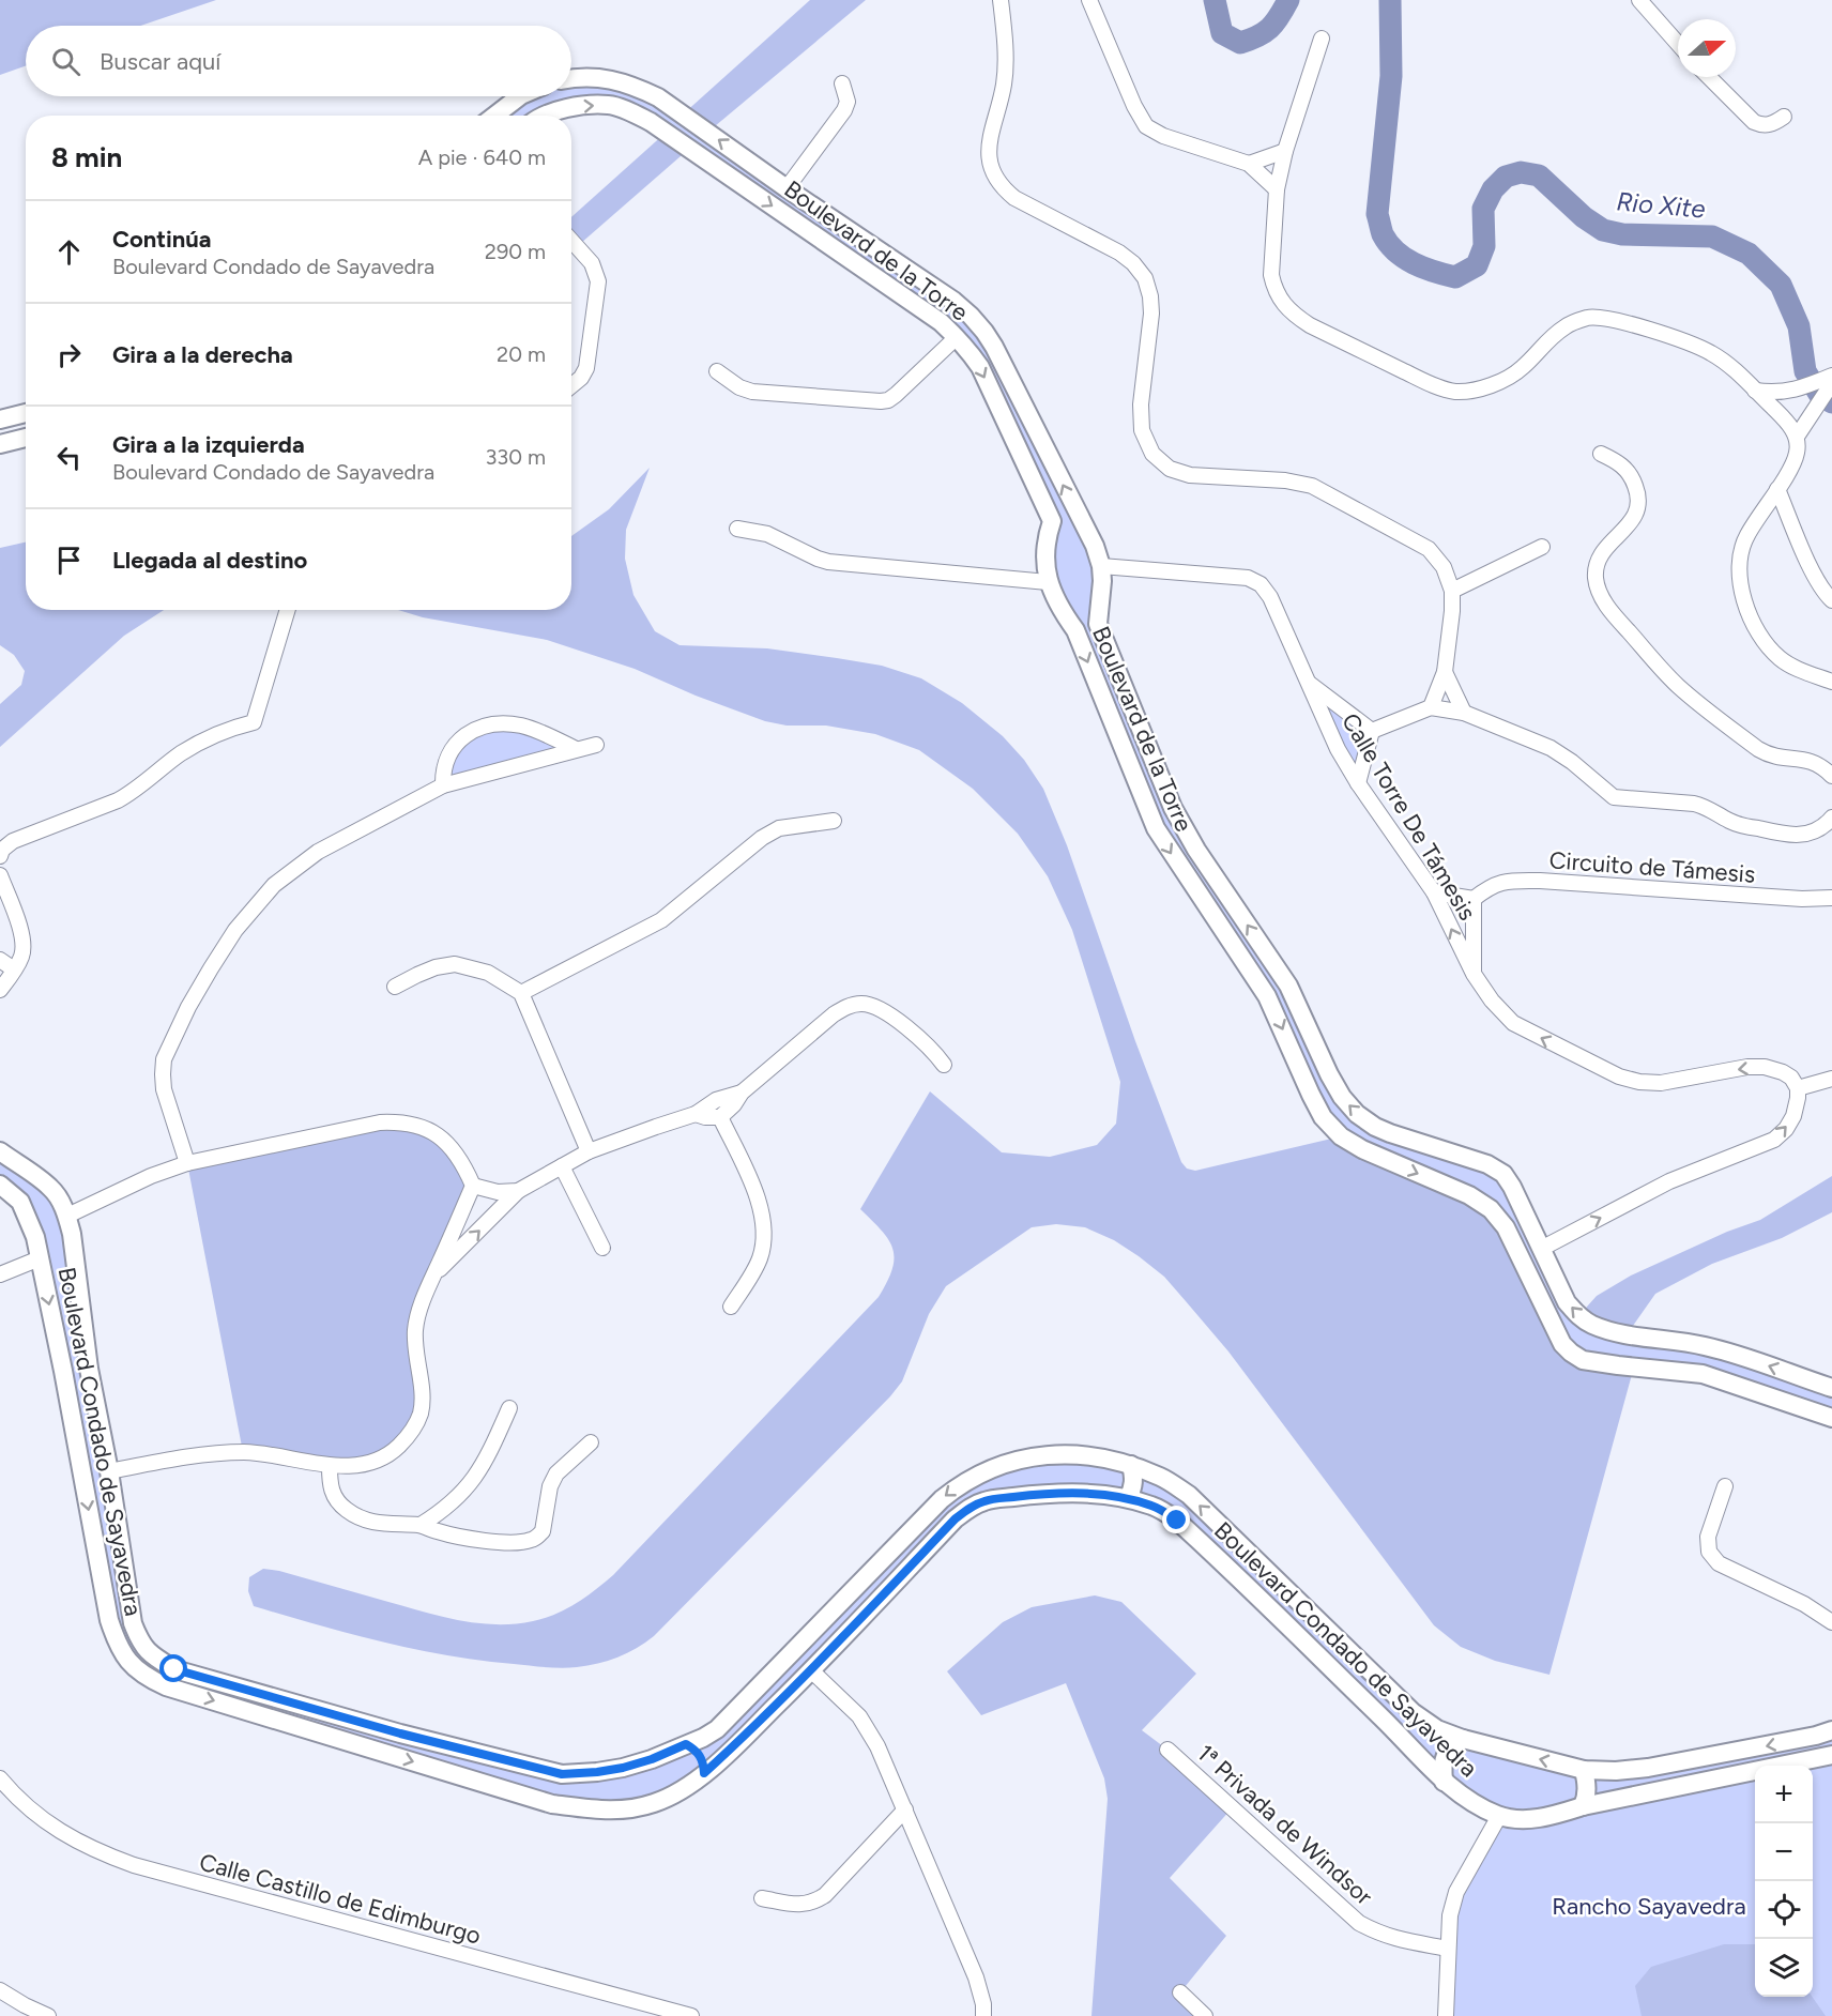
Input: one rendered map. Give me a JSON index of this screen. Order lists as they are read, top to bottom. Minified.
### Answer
{"streets":{"street":["Boulevard de la Torre","Calle Torre De Támesis","Circuito de Támesis","Boulevard Condado de Sayavedra","1ª Privada de Windsor","Calle Castillo de Edimburgo"]},"crossings":[["Boulevard de la Torre","Calle Torre De Támesis"]],"water":["Rio Xite"],"parks":["Rancho Sayavedra"],"north":"right","page":{"search":"Buscar aquí","heading":["8 min","A pie · 640 m"],"list":[["Continúa","Boulevard Condado de Sayavedra","290 m"],["Gira a la derecha","20 m"],["Gira a la izquierda","Boulevard Condado de Sayavedra","330 m"],"Llegada al destino"],"map_buttons":["+","−"]}}
